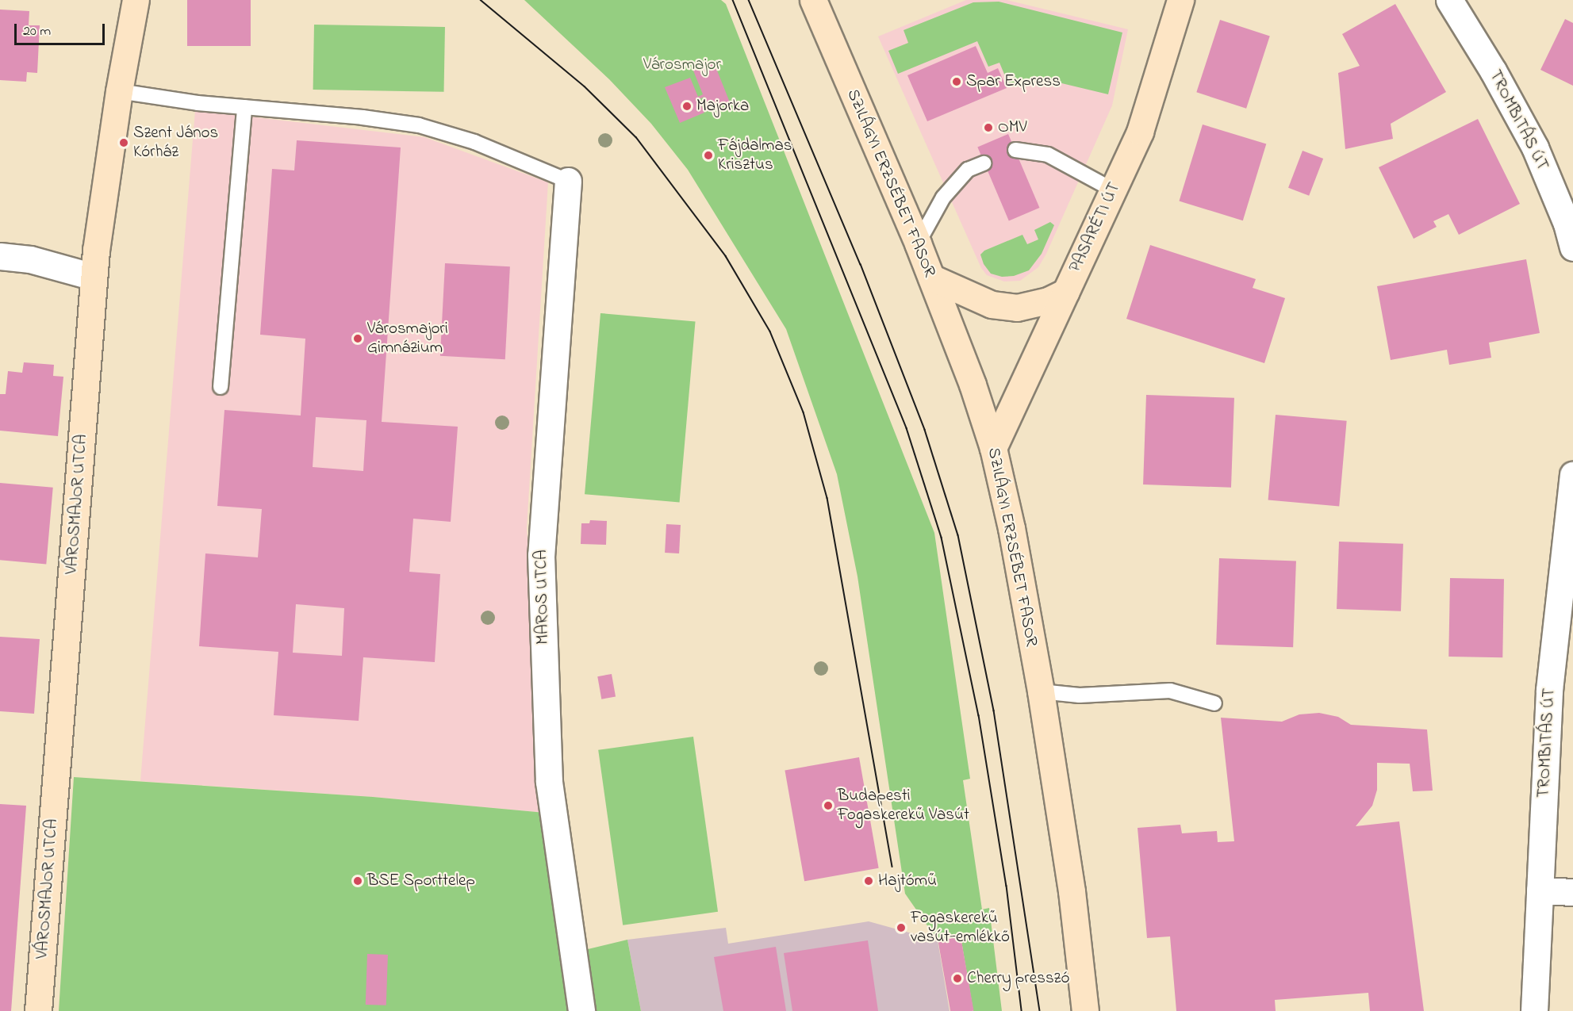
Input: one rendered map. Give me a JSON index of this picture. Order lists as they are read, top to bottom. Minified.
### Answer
{"streets":{"street":["TROMBITÁS ÚT","SZILÁGYI ERZSÉBET FASOR","PASARÉTI ÚT","VÁROSMAJOR UTCA","MAROS UTCA"]},"crossings":[["SZILÁGYI ERZSÉBET FASOR","PASARÉTI ÚT"]],"parks":["Városmajor"],"places":["Spar Express","Majorka","OMV","Szent János Kórház","Fájdalmas Krisztus","Városmajori Gimnázium","Budapesti Fogaskerekű Vasút","BSE Sporttelep","Hajtómű","Fogaskerekű vasút-emlékkő","Cherry presszó"],"scale_bar":"20 m"}
